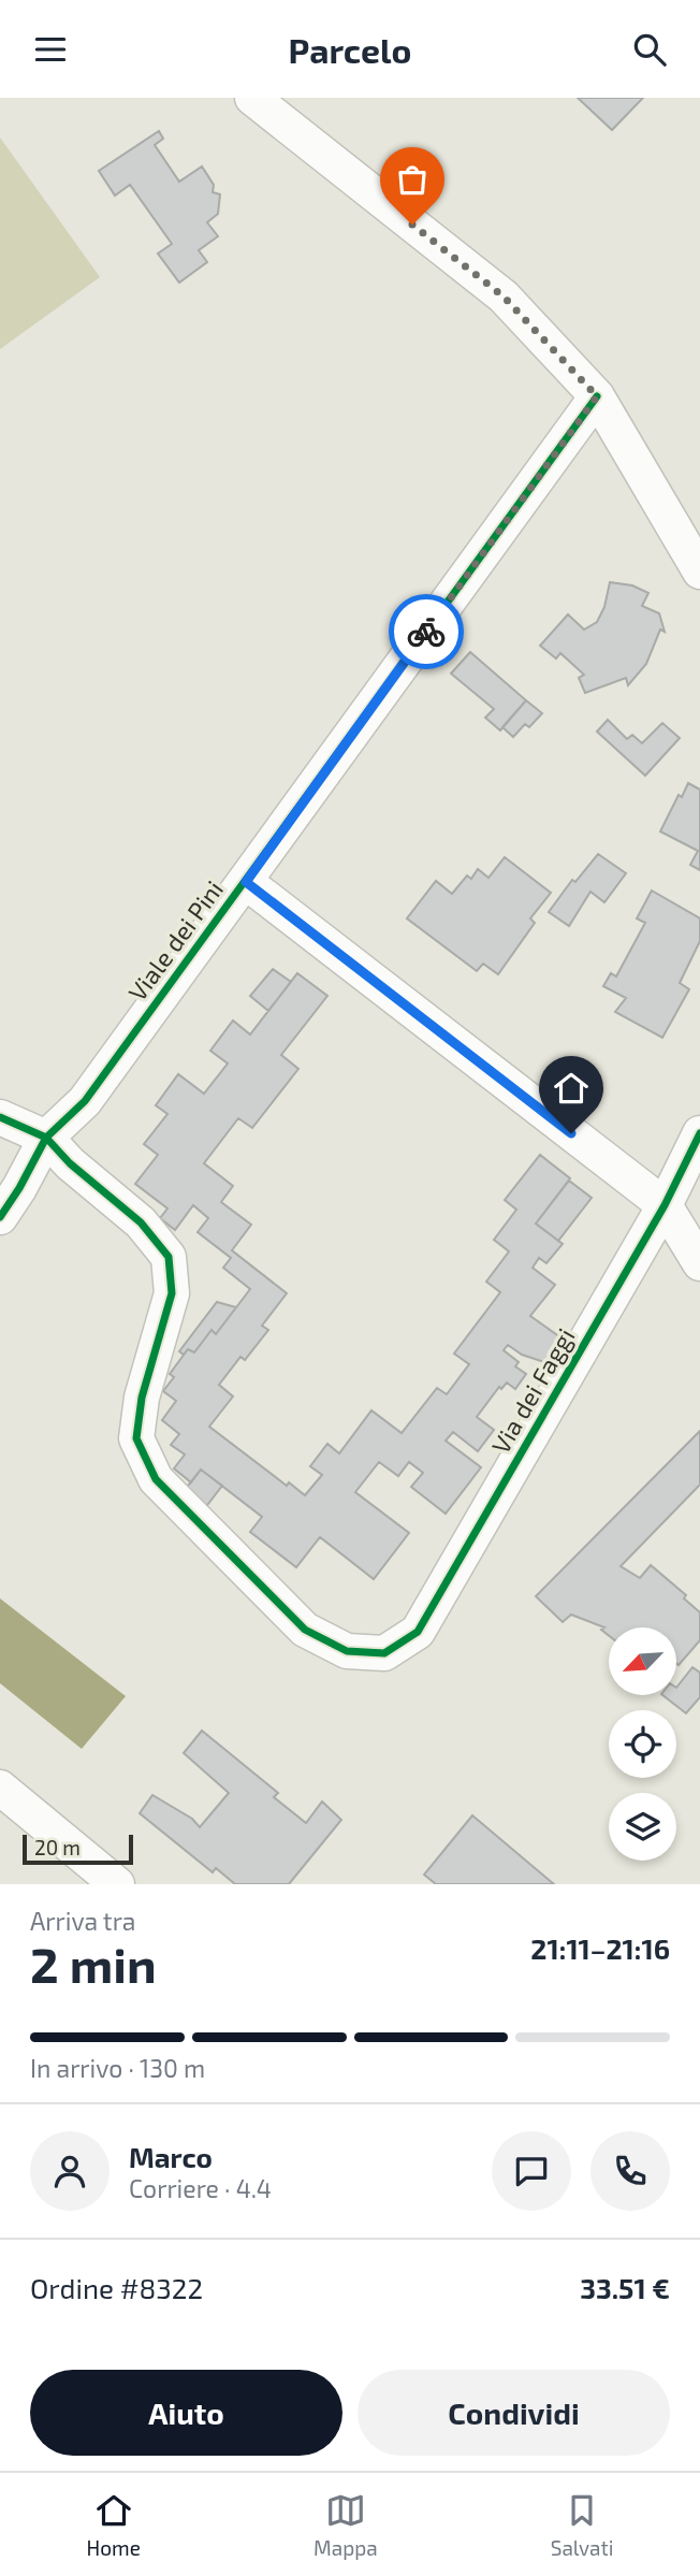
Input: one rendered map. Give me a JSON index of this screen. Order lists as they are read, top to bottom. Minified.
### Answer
{"streets":{"street":["Viale dei Pini","Via dei Faggi"]},"crossings":[["Viale dei Pini","Via dei Faggi"]],"scale_bar":"20 m","north":"bottom left","page":{"header":"Parcelo","scale":"20 m","heading":["2 min","Arriva tra","21:11–21:16"],"panel":["Marco","Corriere · 4.4","Ordine #8322","33.51 €"],"bar":"In arrivo · 130 m","buttons":["Aiuto","Condividi"],"tabs":["Home","Mappa","Salvati"]}}
